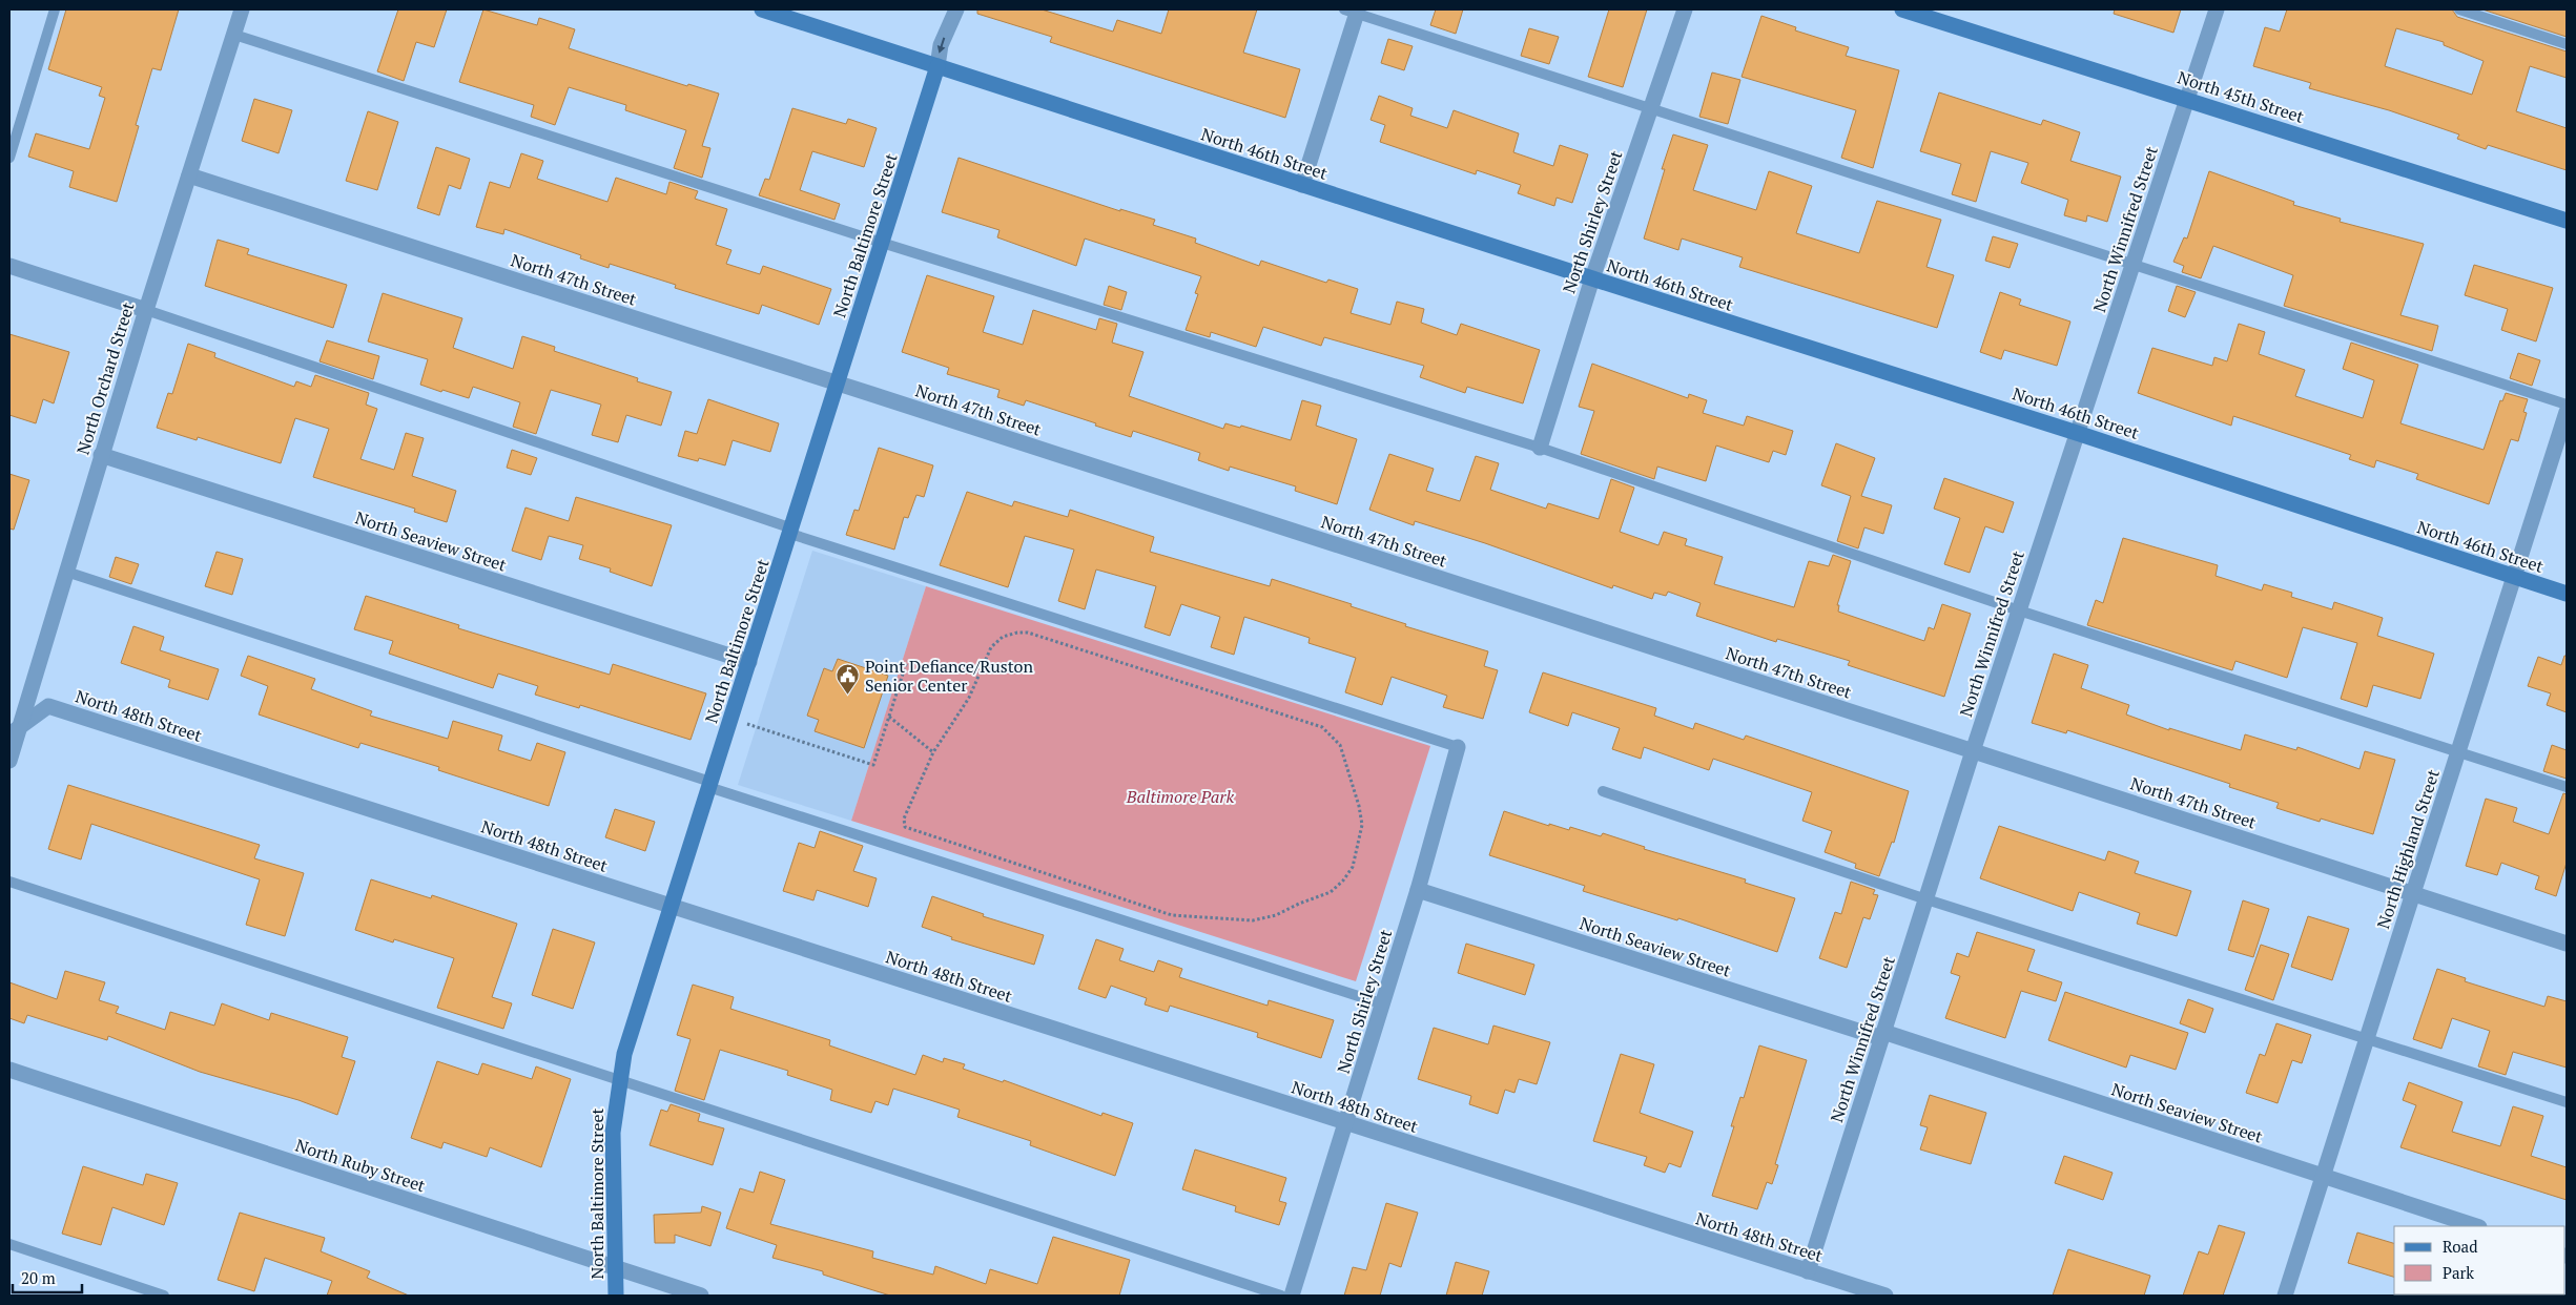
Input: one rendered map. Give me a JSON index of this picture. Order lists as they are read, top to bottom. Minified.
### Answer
{"streets":{"street":["North 45th Street","North 46th Street","North Shirley Street","North Winnifred Street","North Baltimore Street","North 47th Street","North Orchard Street","North Seaview Street","North 48th Street","North Highland Street","North Ruby Street"]},"crossings":[["North 45th Street","North Winnifred Street"],["North 46th Street","North Shirley Street"],["North 46th Street","North Winnifred Street"],["North 46th Street","North Baltimore Street"],["North 46th Street","North Highland Street"],["North Shirley Street","North Seaview Street"],["North Shirley Street","North 48th Street"],["North Winnifred Street","North 47th Street"],["North Winnifred Street","North Seaview Street"],["North Winnifred Street","North 48th Street"],["North Baltimore Street","North 47th Street"],["North Baltimore Street","North Seaview Street"],["North Baltimore Street","North 48th Street"],["North Baltimore Street","North Ruby Street"],["North 47th Street","North Orchard Street"],["North 47th Street","North Highland Street"],["North Orchard Street","North Seaview Street"],["North Orchard Street","North 48th Street"],["North Seaview Street","North Highland Street"]],"parks":["Baltimore Park"],"places":{"public building":["Point Defiance/Ruston Senior Center"]},"legend":["Road","Park"],"scale_bar":"20 m"}
